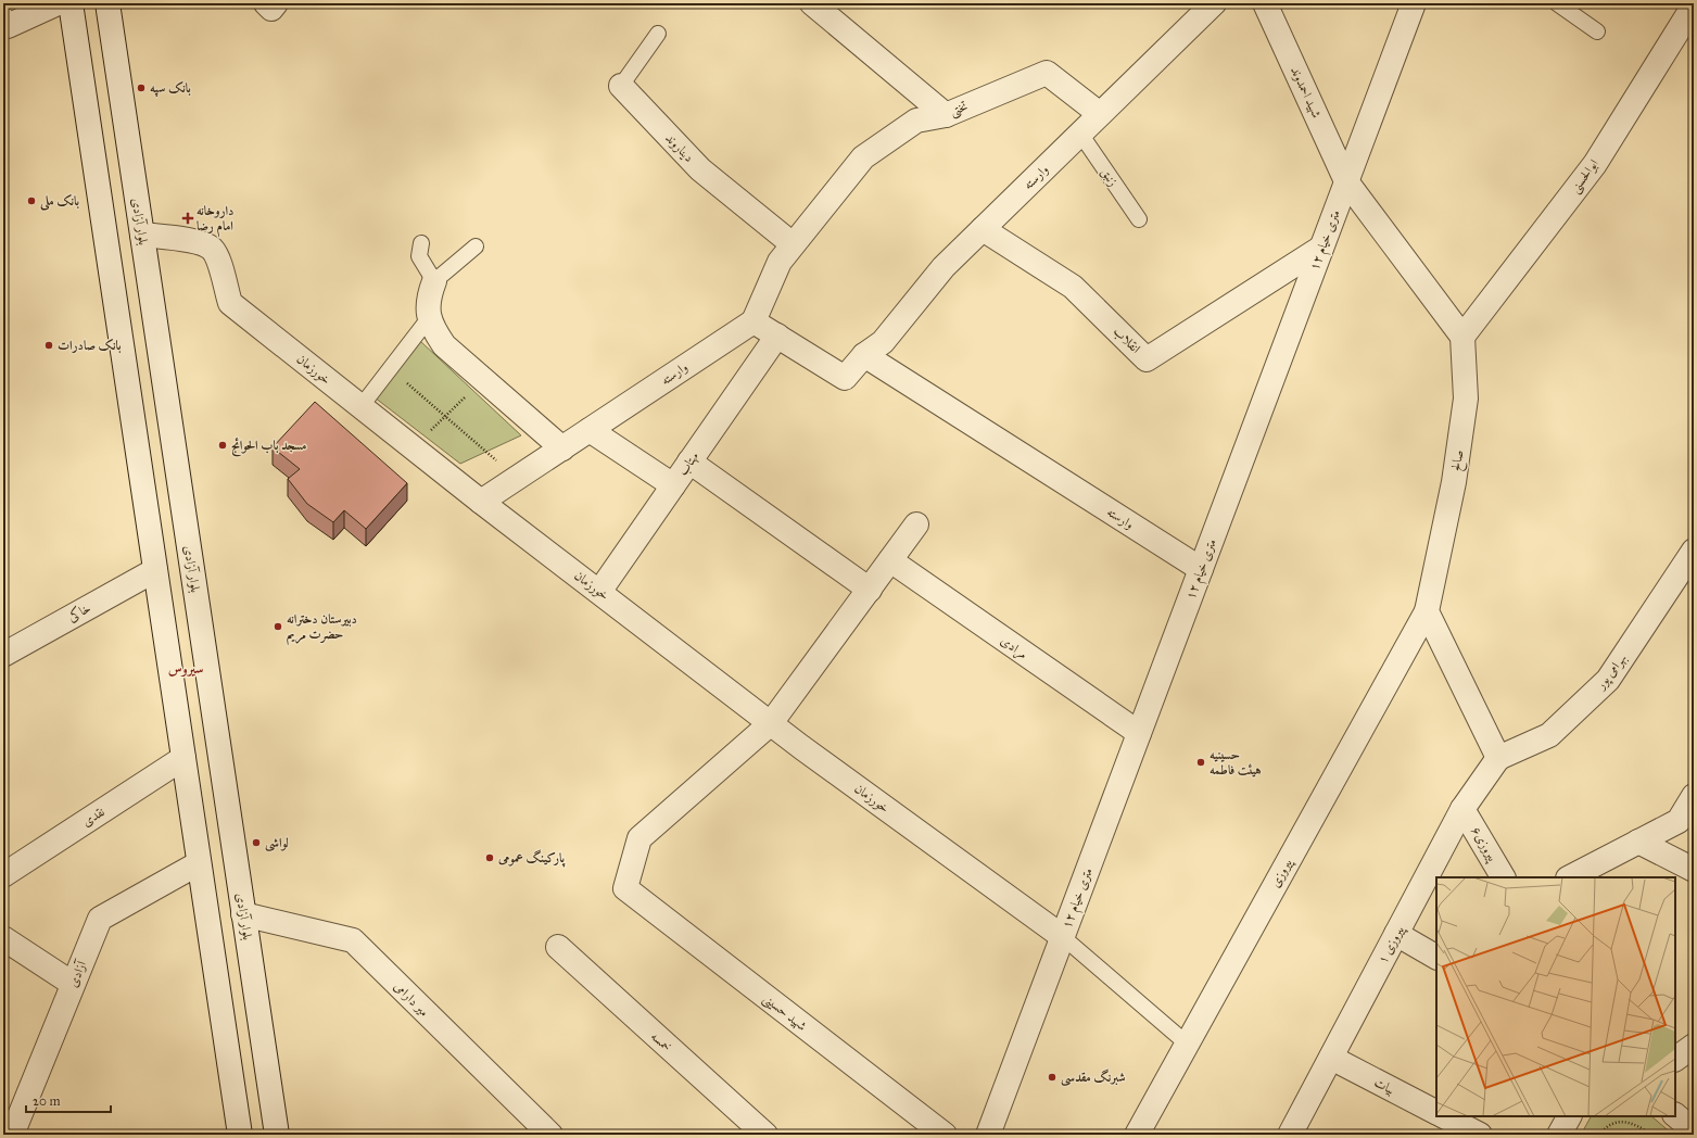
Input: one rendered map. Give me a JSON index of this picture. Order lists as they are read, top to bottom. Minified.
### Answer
{"streets":{"street":["شهید احمدوند","تختی","دیناروند","ابوالحسنی","وارسته","بلوار آزادی","۱۲ متری خیام","انقلاب","خورزمان","صالح","مهتاب","خاکی","مرادی","بهرامی پور","نقدی","پیروزی۶","پیروزی","پیروزی ۱","آزادی","میر دارامی","شهید حسینی","خمسه","بیات"],"lane":["زنبق"]},"crossings":[["شهید احمدوند","۱۲ متری خیام"],["تختی","وارسته"],["ابوالحسنی","صالح"],["وارسته","زنبق"],["وارسته","۱۲ متری خیام"],["وارسته","انقلاب"],["وارسته","خورزمان"],["وارسته","مهتاب"],["بلوار آزادی","خورزمان"],["بلوار آزادی","میر دارامی"],["۱۲ متری خیام","انقلاب"],["۱۲ متری خیام","خورزمان"],["۱۲ متری خیام","مرادی"],["خورزمان","مهتاب"],["خورزمان","شهید حسینی"],["صالح","پیروزی"],["بهرامی پور","پیروزی ۱"],["پیروزی۶","پیروزی ۱"],["پیروزی ۱","بیات"]],"districts":["سیروس"],"places":{"other":["بانک سپه","بانک ملی","بانک صادرات","مسجد باب الحوائج","دبیرستان دخترانه حضرت مریم","حسینیه هیئت فاطمه","لواشی","پارکینگ عمومی","شبرنگ مقدسی"],"health":["داروخانه امام رضا"]},"scale_bar":"20 m"}
